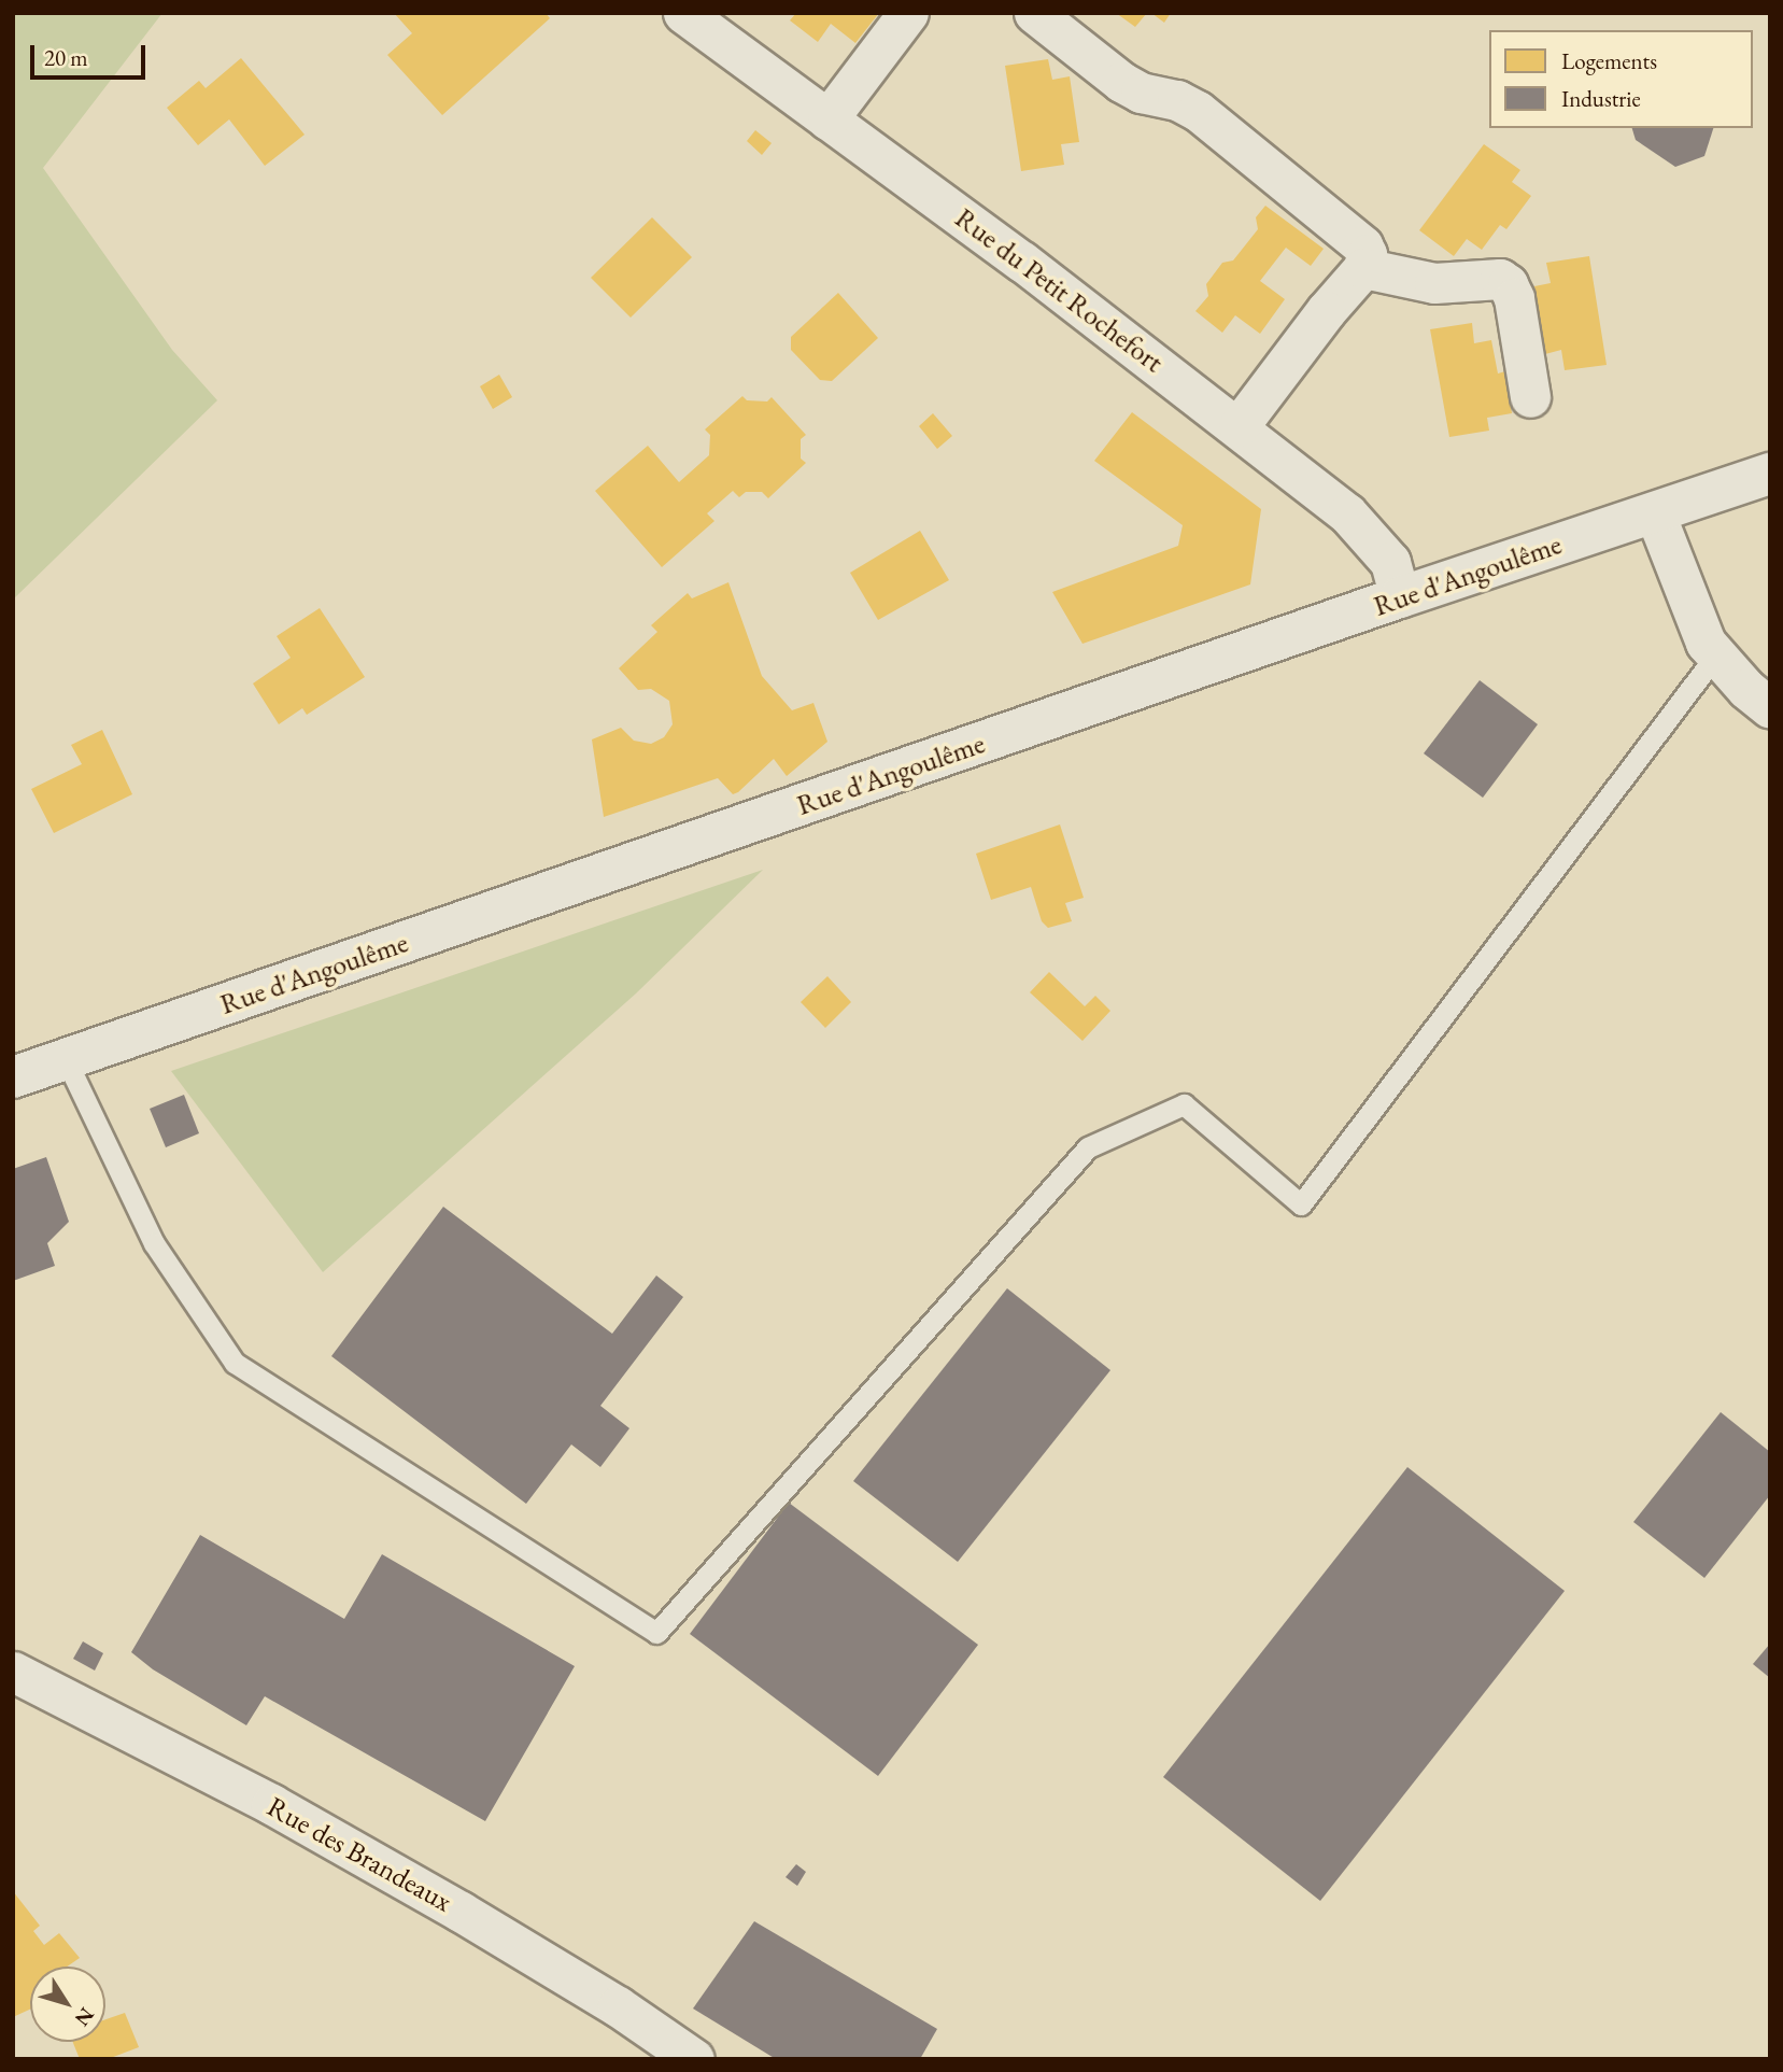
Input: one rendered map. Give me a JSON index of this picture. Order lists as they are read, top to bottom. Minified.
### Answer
{"streets":{"street":["Rue du Petit Rochefort","Rue d'Angoulême","Rue des Brandeaux"]},"crossings":[["Rue du Petit Rochefort","Rue d'Angoulême"]],"legend":["Logements","Industrie"],"scale_bar":"20 m","north":"bottom right"}
